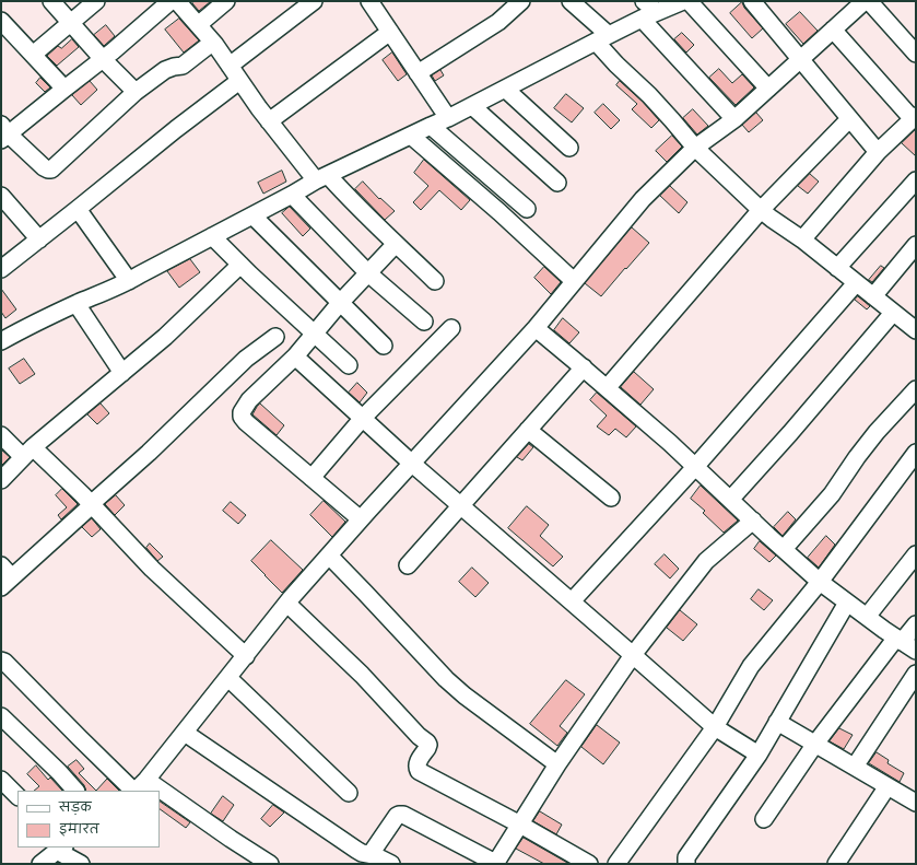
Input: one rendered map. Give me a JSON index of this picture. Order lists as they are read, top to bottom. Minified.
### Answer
{"legend":["सड़क","इमारत"]}
